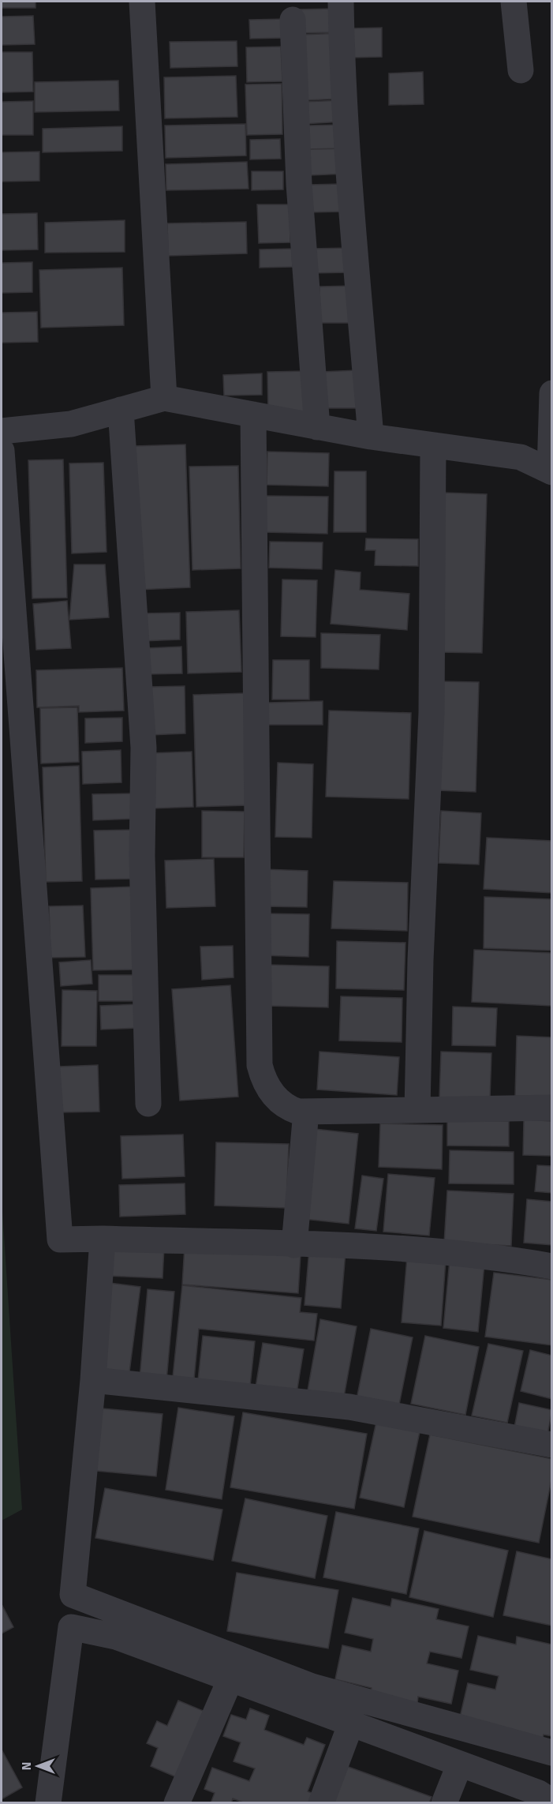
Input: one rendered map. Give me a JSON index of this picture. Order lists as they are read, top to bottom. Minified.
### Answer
{"north":"left"}
